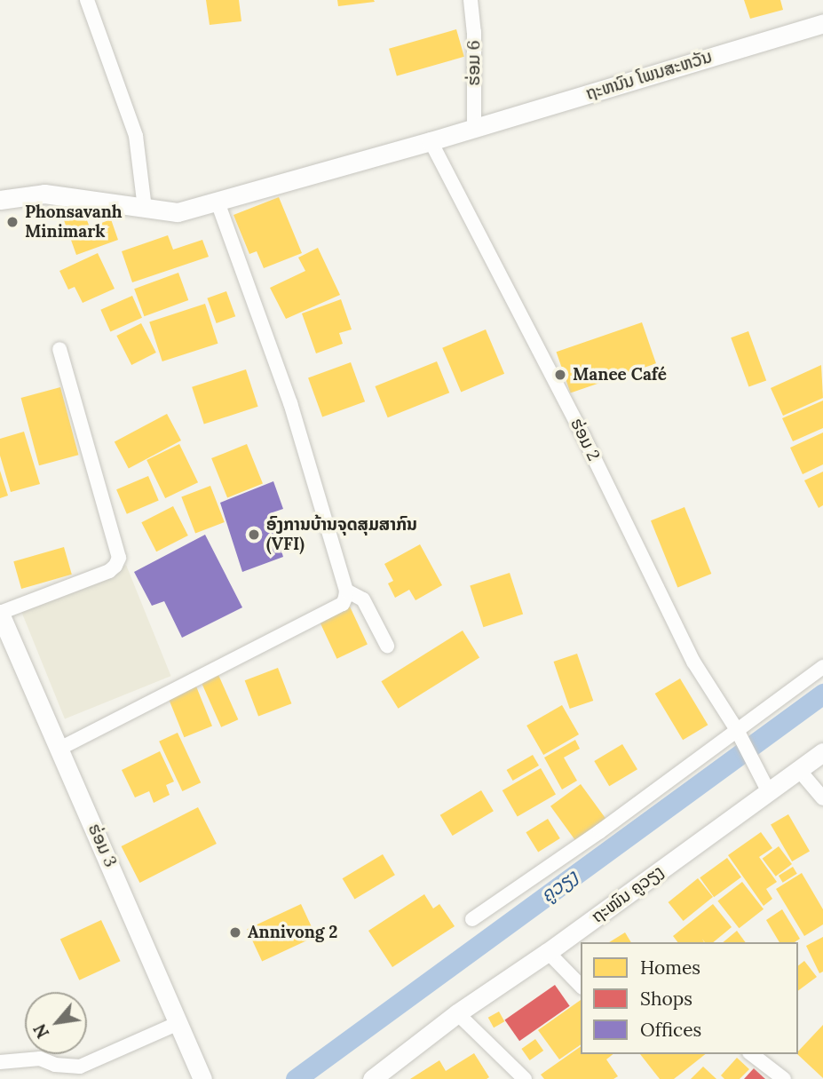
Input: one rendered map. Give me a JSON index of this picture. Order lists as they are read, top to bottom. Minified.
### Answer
{"streets":{"street":["ຮ່ອມ 6","ຖະຫນົນ ໂພນສະຫວັນ","ຮ່ອມ 2","ຮ່ອມ 3","ຖະໜົນ ຄູວຽງ"]},"crossings":[["ຮ່ອມ 6","ຖະຫນົນ ໂພນສະຫວັນ"],["ຖະຫນົນ ໂພນສະຫວັນ","ຮ່ອມ 2"],["ຮ່ອມ 2","ຖະໜົນ ຄູວຽງ"]],"water":["ຄູວຽງ"],"places":["Phonsavanh Minimark","Manee Café","ອົງການບ້ານຈຸດສຸມສາກົນ (VFI)","Annivong 2"],"legend":["Homes","Shops","Offices"],"north":"bottom left"}
